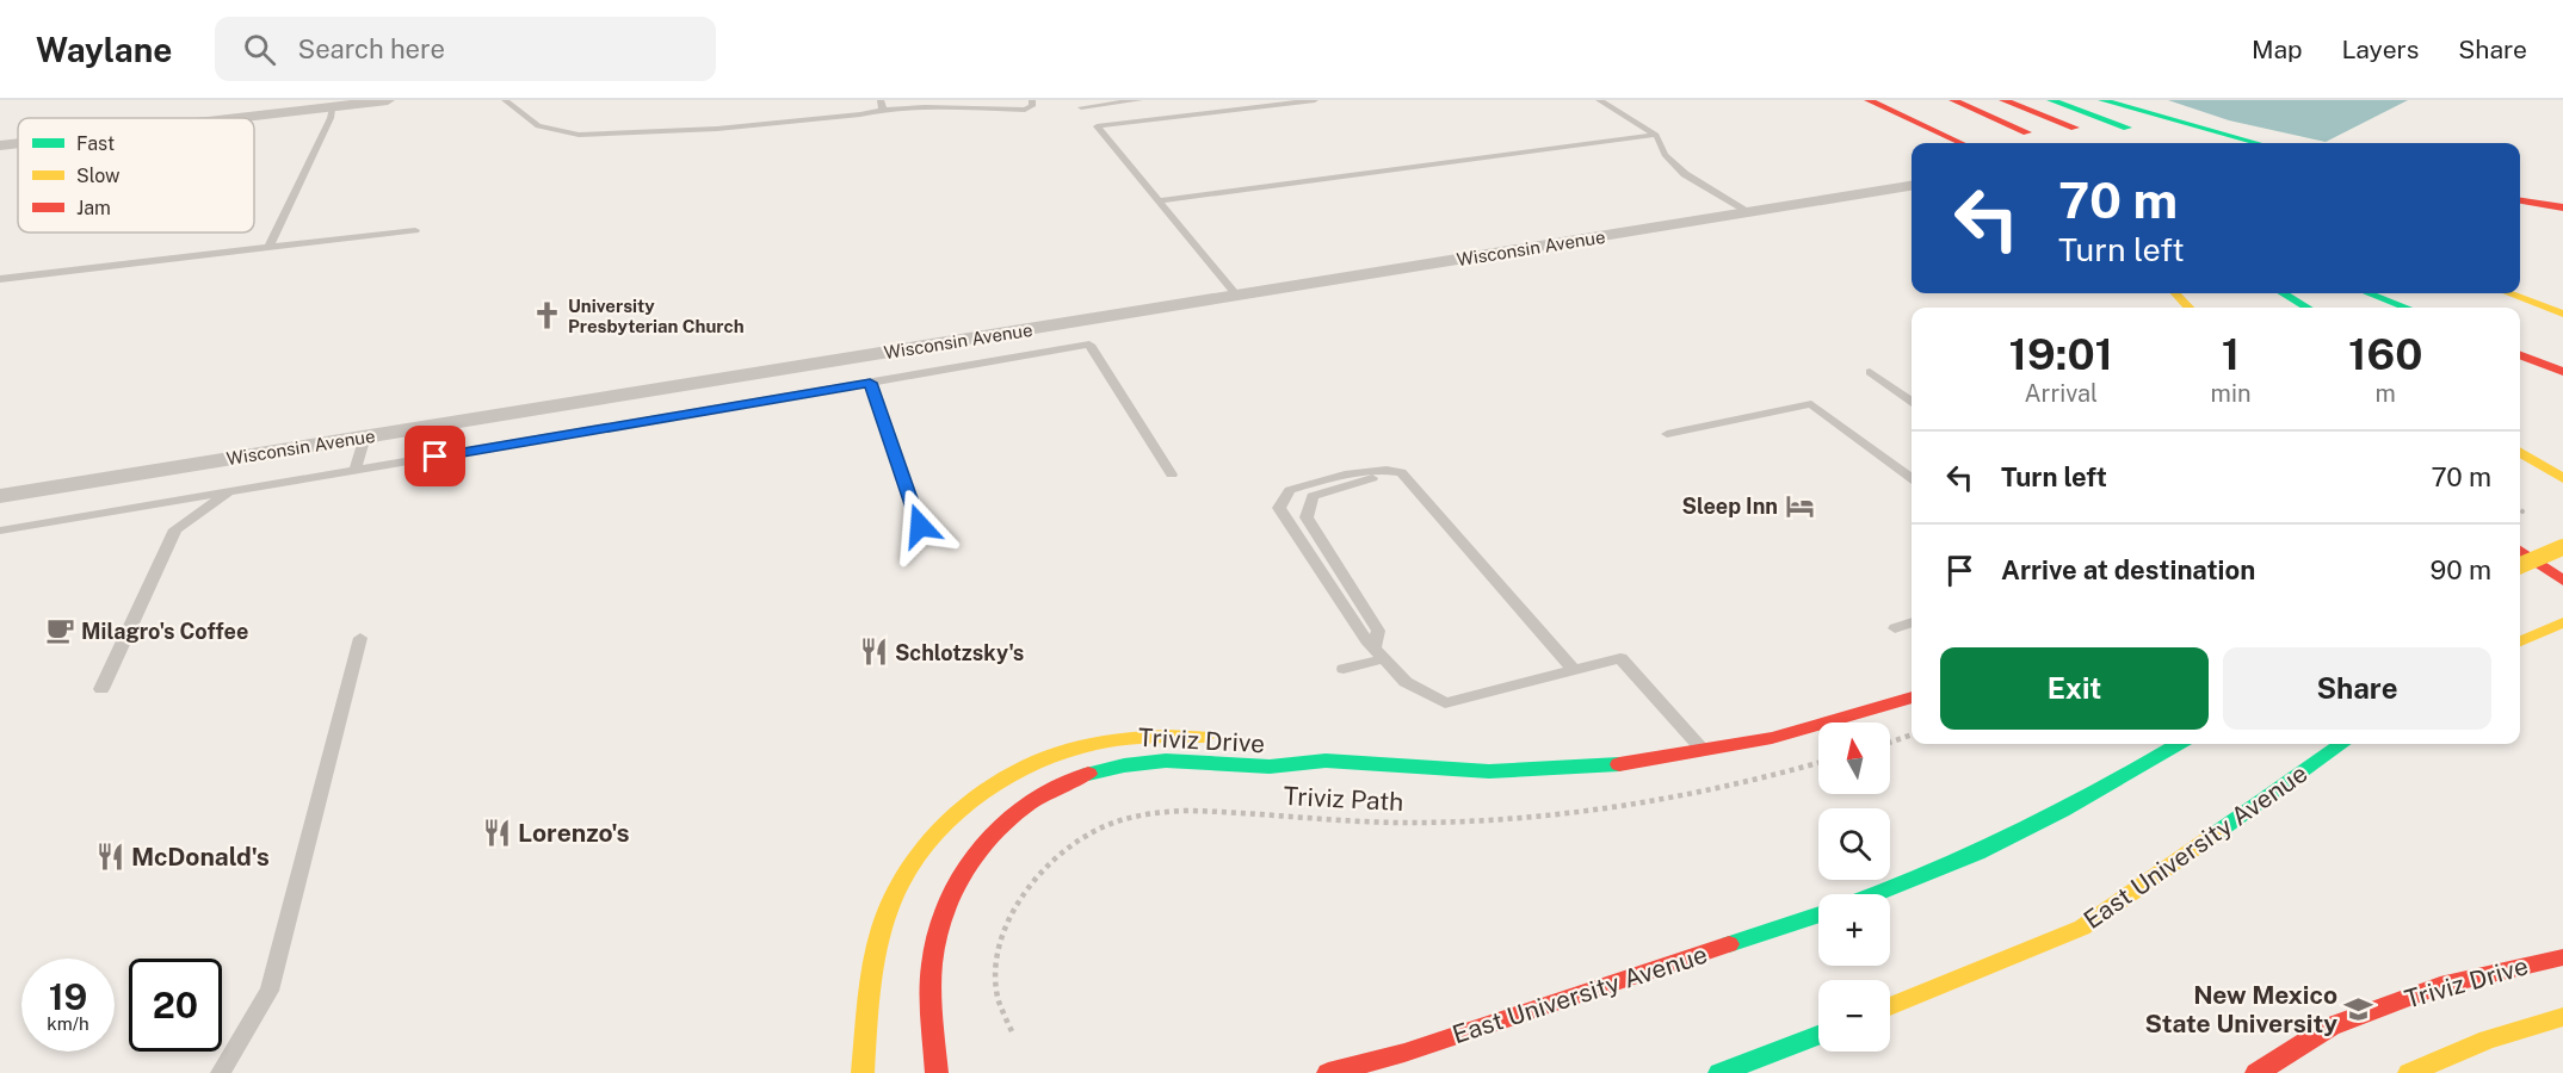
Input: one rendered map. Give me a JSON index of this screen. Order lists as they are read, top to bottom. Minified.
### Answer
{"streets":{"main road":["Triviz Drive","East University Avenue"],"street":["Wisconsin Avenue"],"path":["Triviz Path"]},"places":{"church":["University Presbyterian Church"],"hotel":["Sleep Inn"],"cafe":["Milagro's Coffee"],"restaurant":["Schlotzsky's","Lorenzo's","McDonald's"],"school or university":["New Mexico State University"]},"legend":["Fast","Slow","Jam"],"north":"top","page":{"header":"Waylane","search":"Search here","nav":["Map","Layers","Share"],"turn":["70 m","Turn left"],"eta":["19:01","Arrival","1","min","160","m"],"list":[{"name":"Turn left","value":"70 m"},{"name":"Arrive at destination","value":"90 m"}],"buttons":["Exit","Share"],"map_buttons":["+","−"],"speed":"19 km/h","limit":"20"}}
